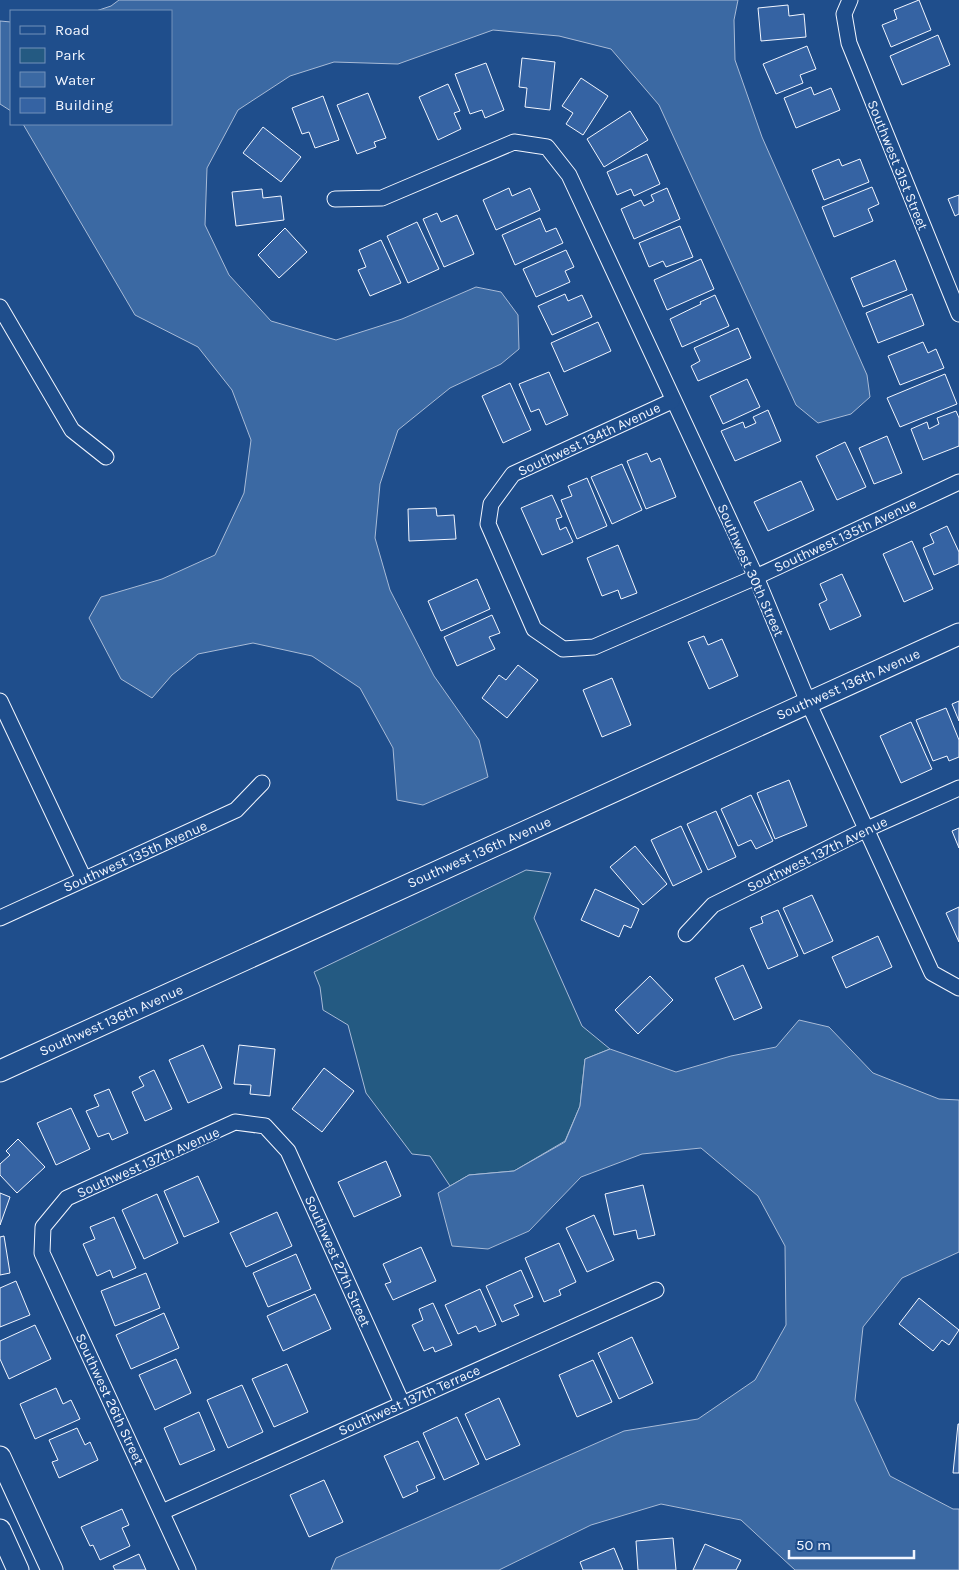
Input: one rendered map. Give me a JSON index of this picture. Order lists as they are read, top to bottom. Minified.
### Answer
{"streets":{"street":["Southwest 31st Street","Southwest 134th Avenue","Southwest 135th Avenue","Southwest 30th Street","Southwest 136th Avenue","Southwest 137th Avenue","Southwest 27th Street","Southwest 26th Street","Southwest 137th Terrace"]},"crossings":[["Southwest 134th Avenue","Southwest 135th Avenue"],["Southwest 134th Avenue","Southwest 30th Street"],["Southwest 135th Avenue","Southwest 30th Street"],["Southwest 30th Street","Southwest 136th Avenue"],["Southwest 30th Street","Southwest 137th Avenue"],["Southwest 137th Avenue","Southwest 27th Street"],["Southwest 137th Avenue","Southwest 26th Street"],["Southwest 27th Street","Southwest 137th Terrace"],["Southwest 26th Street","Southwest 137th Terrace"]],"legend":["Road","Park","Water","Building"],"scale_bar":"50 m"}
